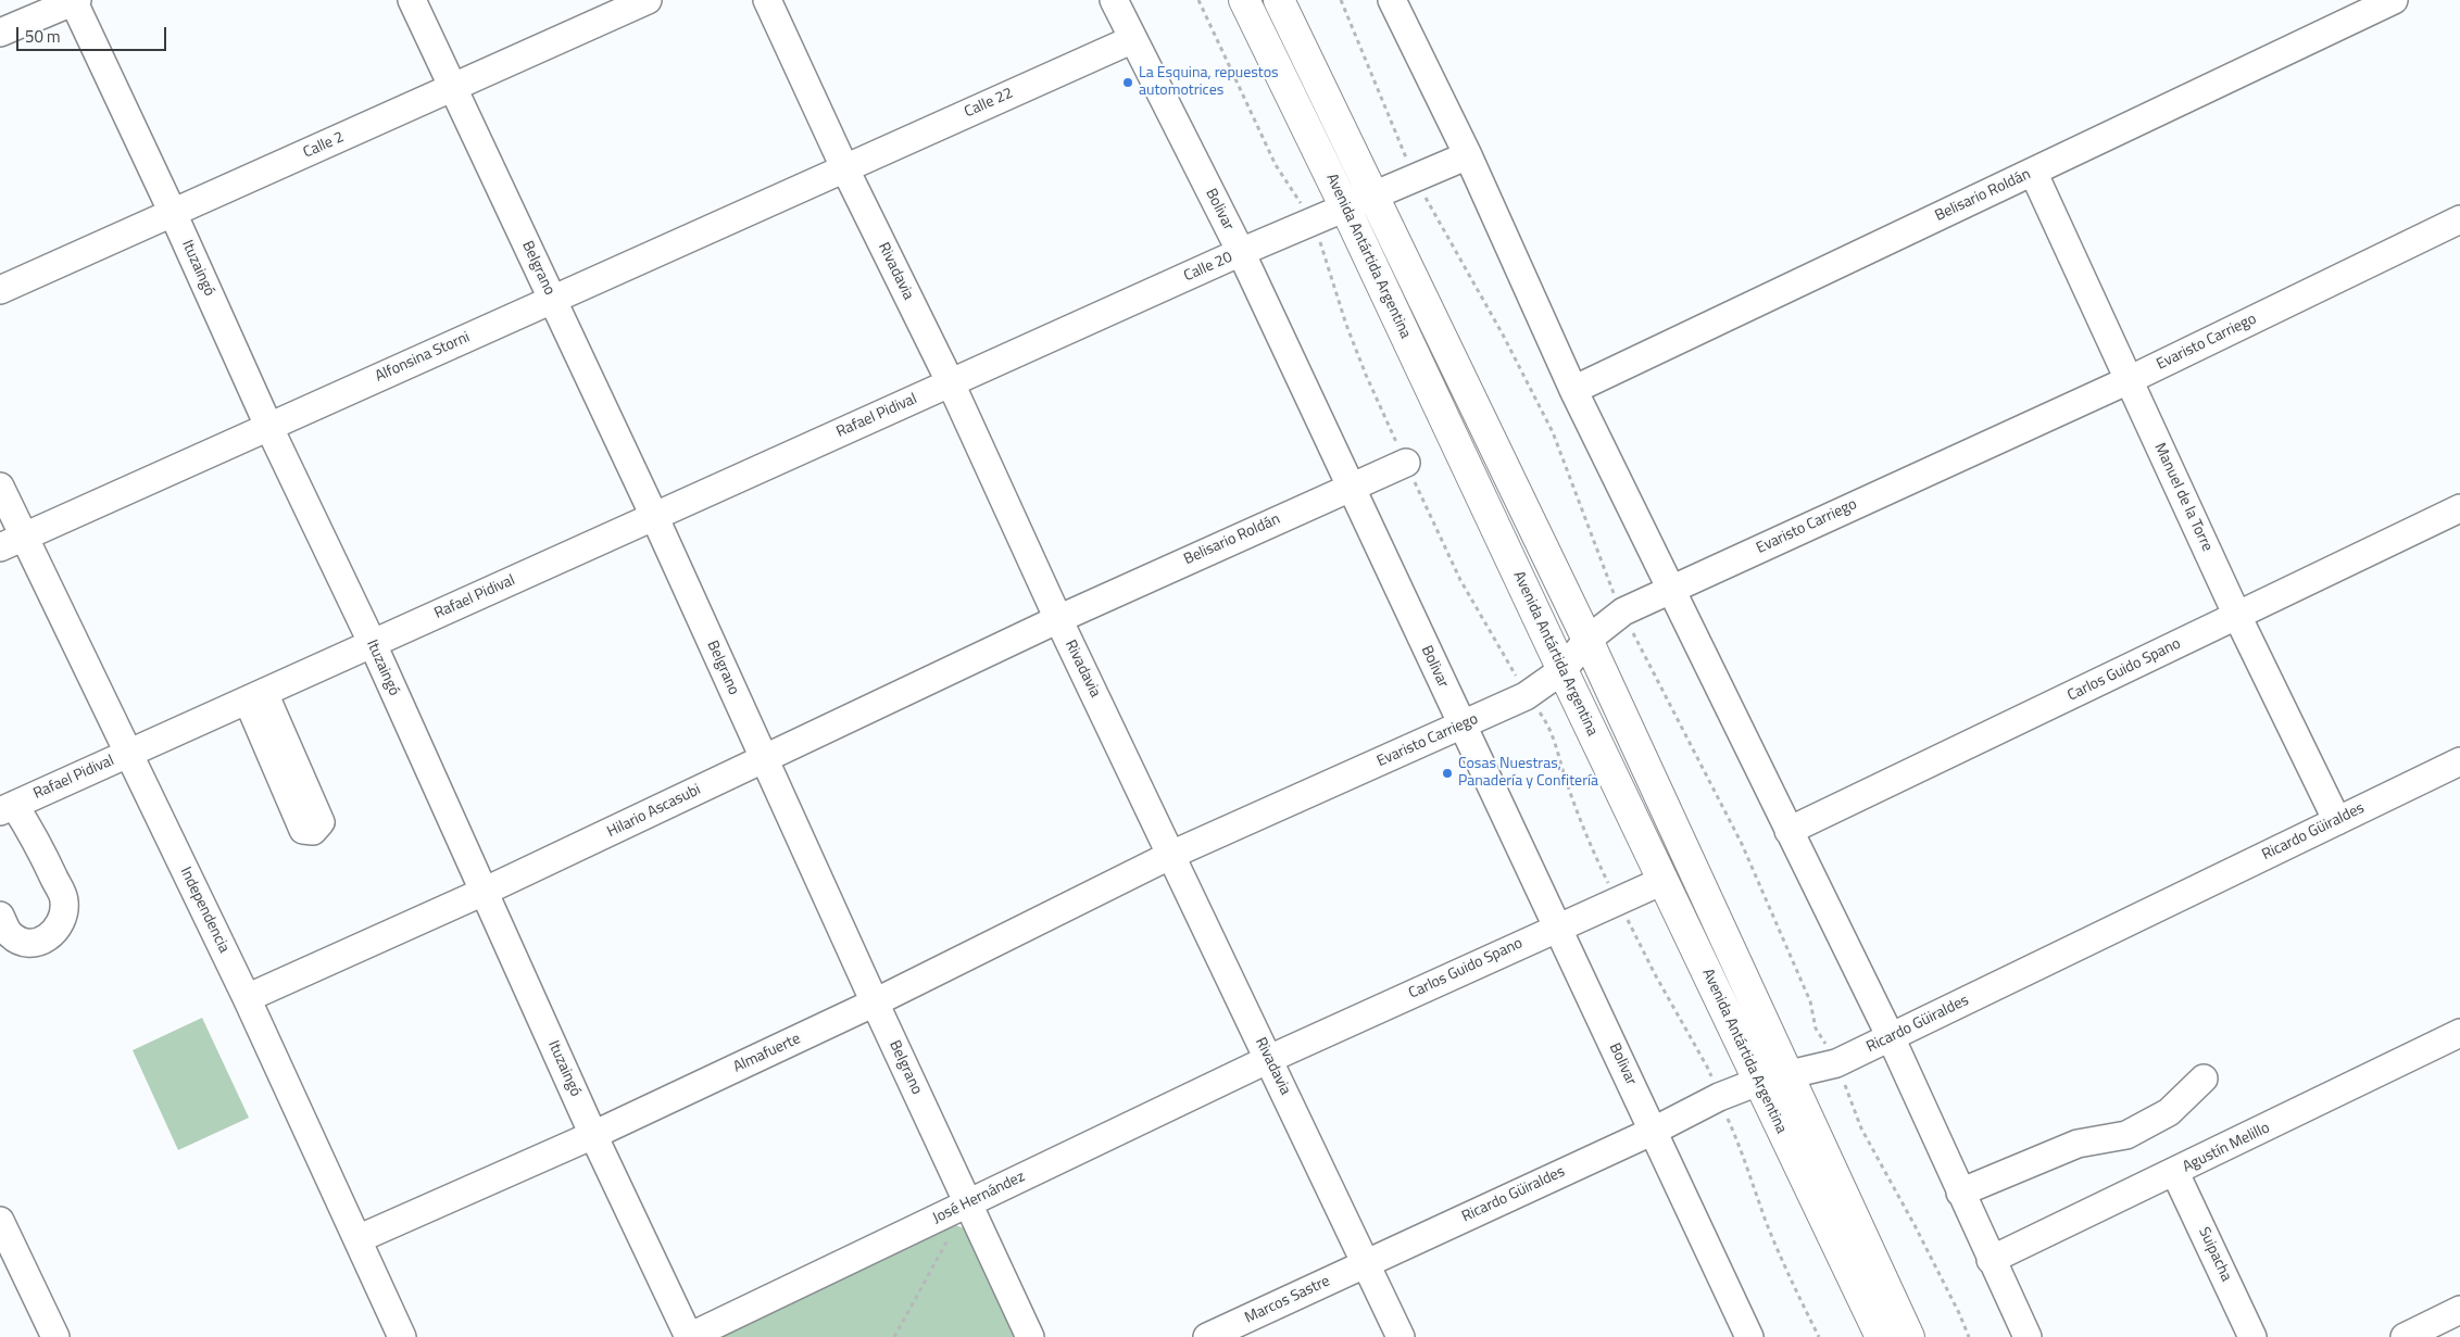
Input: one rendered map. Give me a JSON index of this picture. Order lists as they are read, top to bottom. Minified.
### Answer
{"streets":{"main road":["Avenida Antártida Argentina"],"street":["Calle 22","Calle 2","Belisario Roldán","Bolivar","Calle 20","Ituzaingó","Belgrano","Rivadavia","Evaristo Carriego","Alfonsina Storni","Rafael Pidival","Manuel de la Torre","Carlos Guido Spano","Hilario Ascasubi","Ricardo Güiraldes","Independencia","Almafuerte","Agustín Melillo","José Hernández","Suipacha","Marcos Sastre"]},"crossings":[["Calle 22","Bolivar"],["Calle 22","Rivadavia"],["Calle 22","Alfonsina Storni"],["Calle 2","Ituzaingó"],["Calle 2","Belgrano"],["Belisario Roldán","Bolivar"],["Belisario Roldán","Rivadavia"],["Belisario Roldán","Manuel de la Torre"],["Belisario Roldán","Hilario Ascasubi"],["Bolivar","Calle 20"],["Bolivar","Evaristo Carriego"],["Bolivar","Carlos Guido Spano"],["Bolivar","Ricardo Güiraldes"],["Avenida Antártida Argentina","Calle 20"],["Avenida Antártida Argentina","Evaristo Carriego"],["Avenida Antártida Argentina","Carlos Guido Spano"],["Avenida Antártida Argentina","Ricardo Güiraldes"],["Calle 20","Rivadavia"],["Calle 20","Rafael Pidival"],["Ituzaingó","Alfonsina Storni"],["Ituzaingó","Rafael Pidival"],["Ituzaingó","Hilario Ascasubi"],["Ituzaingó","Almafuerte"],["Ituzaingó","José Hernández"],["Belgrano","Alfonsina Storni"],["Belgrano","Rafael Pidival"],["Belgrano","Hilario Ascasubi"],["Belgrano","Almafuerte"],["Belgrano","José Hernández"],["Rivadavia","Evaristo Carriego"],["Rivadavia","Alfonsina Storni"],["Rivadavia","Rafael Pidival"],["Rivadavia","Carlos Guido Spano"],["Rivadavia","Hilario Ascasubi"],["Rivadavia","Ricardo Güiraldes"],["Rivadavia","Almafuerte"],["Rivadavia","José Hernández"],["Rivadavia","Marcos Sastre"],["Evaristo Carriego","Manuel de la Torre"],["Evaristo Carriego","Almafuerte"],["Alfonsina Storni","Independencia"],["Rafael Pidival","Independencia"],["Manuel de la Torre","Carlos Guido Spano"],["Manuel de la Torre","Ricardo Güiraldes"],["Carlos Guido Spano","José Hernández"],["Hilario Ascasubi","Independencia"],["Ricardo Güiraldes","Marcos Sastre"],["Independencia","Almafuerte"],["Agustín Melillo","Suipacha"]],"places":["La Esquina, repuestos automotrices","Cosas Nuestras, Panadería y Confitería"],"scale_bar":"50 m"}
